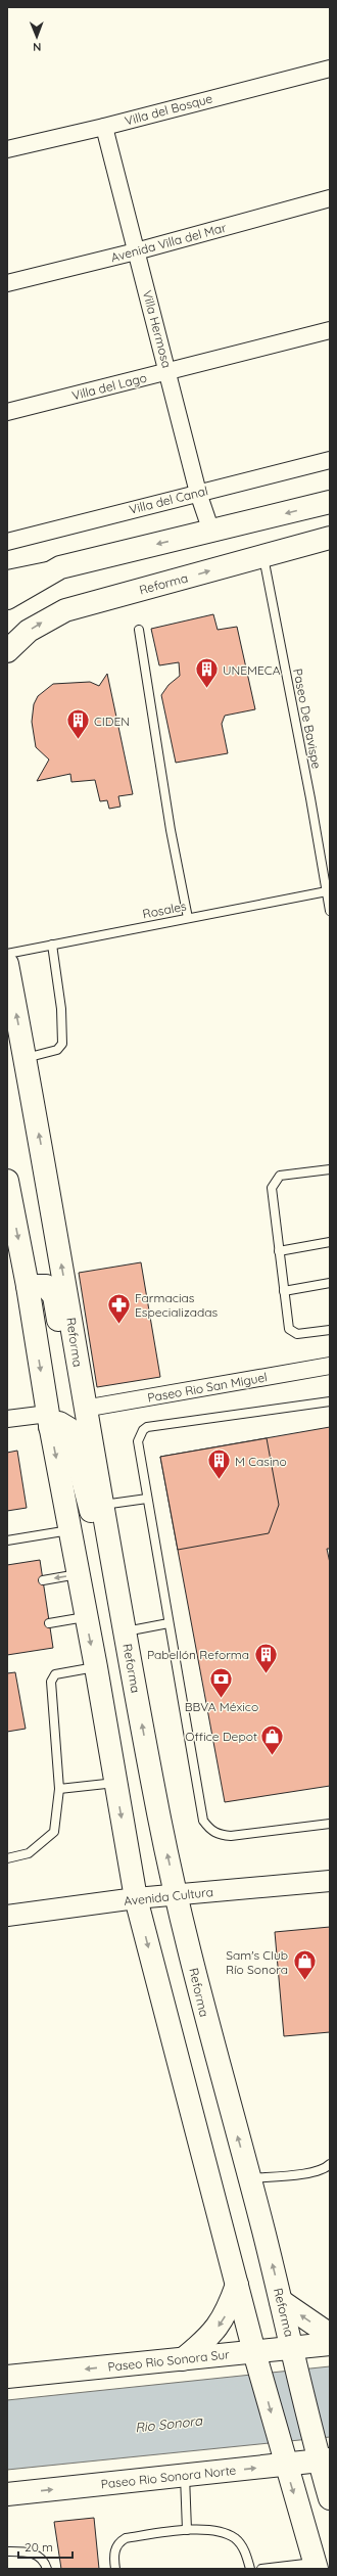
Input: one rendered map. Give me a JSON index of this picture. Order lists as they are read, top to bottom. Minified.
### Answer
{"streets":{"main road":["Reforma","Paseo Rio Sonora Sur","Paseo Rio Sonora Norte"],"street":["Villa del Bosque","Avenida Villa del Mar","Villa Hermosa","Villa del Lago","Villa del Canal","Paseo Rio San Miguel","Avenida Cultura"],"lane":["Paseo De Bavispe","Rosales"]},"crossings":[["Villa del Bosque","Villa Hermosa"],["Avenida Villa del Mar","Villa Hermosa"],["Villa Hermosa","Villa del Lago"],["Villa Hermosa","Villa del Canal"],["Reforma","Paseo De Bavispe"],["Reforma","Paseo Rio San Miguel"],["Reforma","Avenida Cultura"],["Reforma","Paseo Rio Sonora Sur"],["Reforma","Paseo Rio Sonora Norte"],["Paseo De Bavispe","Rosales"]],"one_way":["Paseo Rio Sonora Sur","Paseo Rio Sonora Norte"],"water":["Rio Sonora"],"places":{"building":["UNEMECA","CIDEN","M Casino","Pabellón Reforma"],"pharmacy":["Farmacias Especializadas"],"bank":["BBVA México"],"shop":["Office Depot","Sam's Club Río Sonora"]},"scale_bar":"20 m","north":"bottom"}
